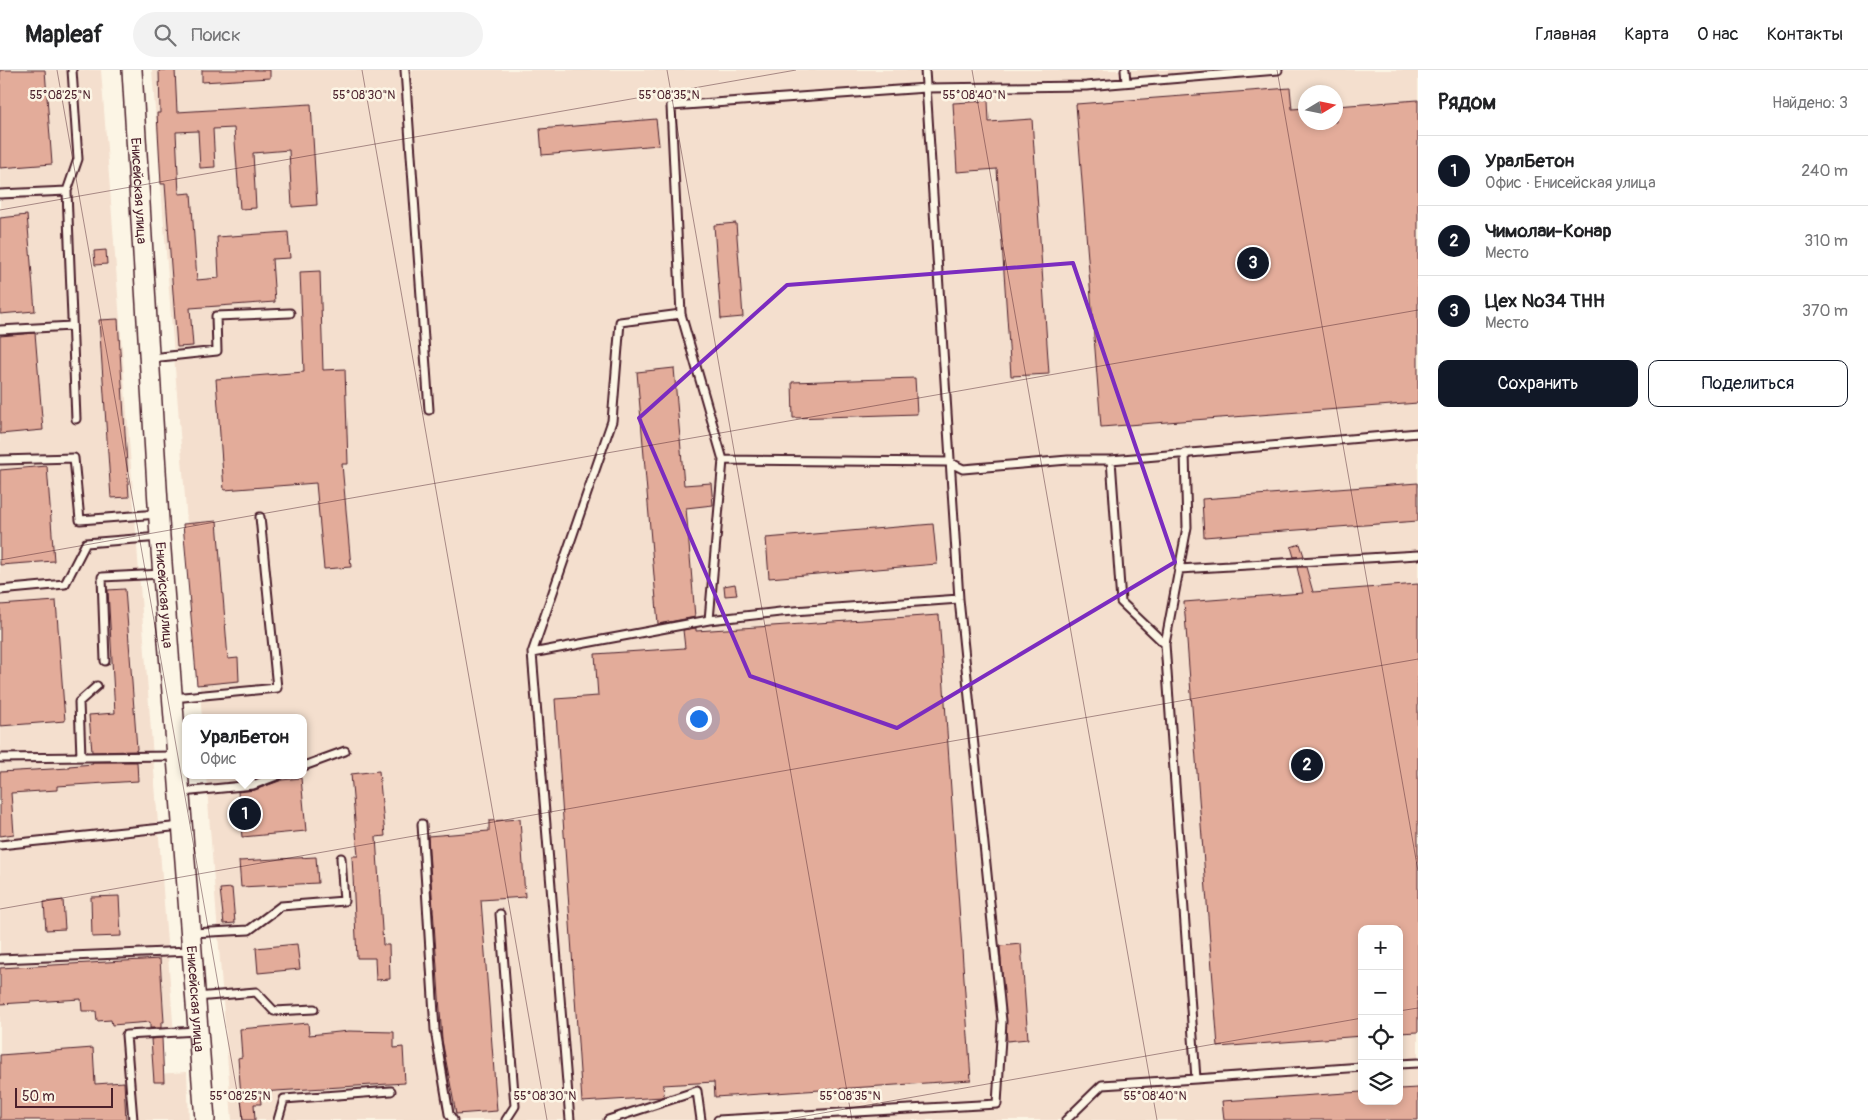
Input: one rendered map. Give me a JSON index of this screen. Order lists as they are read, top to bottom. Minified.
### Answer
{"streets":{"street":["Енисейская улица"]},"scale_bar":"50 m","north":"right","page":{"header":"Mapleaf","search":"Поиск","nav":["Главная","Карта","О нас","Контакты"],"heading":["Рядом","Найдено: 3"],"list":[{"mark":"1","name":"УралБетон","note":"Офис · Енисейская улица","value":"240 m"},{"mark":"2","name":"Чимолаи-Конар","note":"Место","value":"310 m"},{"mark":"3","name":"Цех №34 ТНН","note":"Место","value":"370 m"}],"pins":["3","2","1"],"buttons":["Сохранить","Поделиться"],"popup":["УралБетон","Офис"],"map_buttons":["+","−"],"scale":"50 m"},"coordinates":["55°08'25\"N","55°08'30\"N","55°08'35\"N","55°08'40\"N"]}
